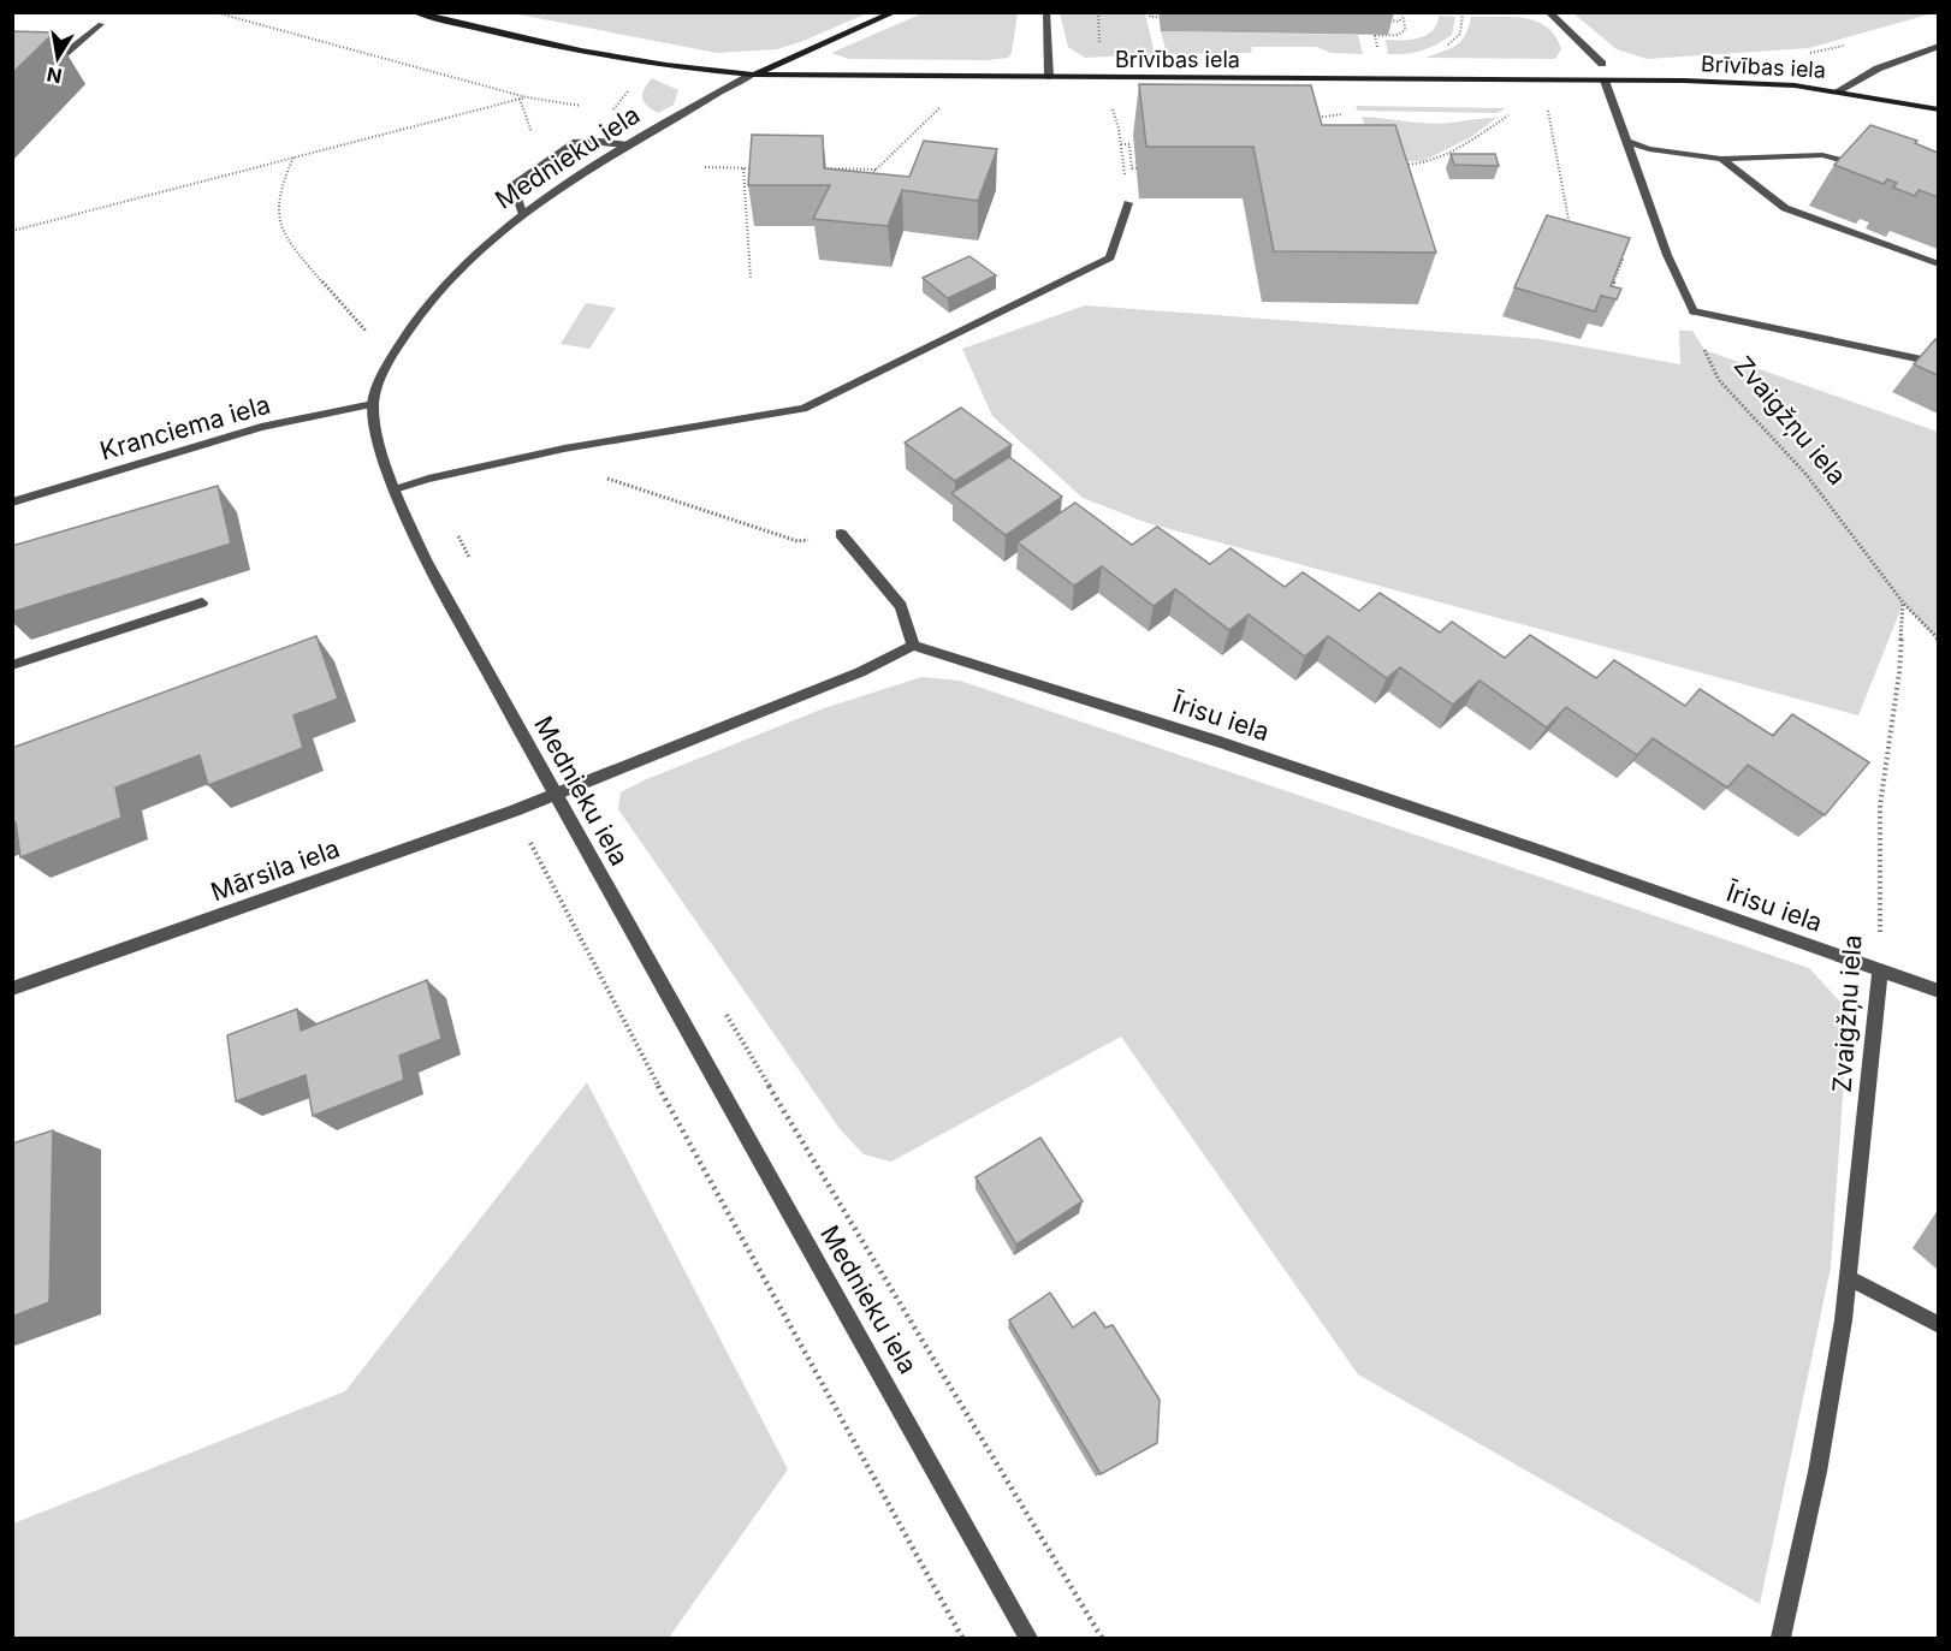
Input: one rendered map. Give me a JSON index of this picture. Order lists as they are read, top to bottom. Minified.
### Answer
{"streets":{"main road":["Brīvības iela"],"street":["Mednieku iela","Zvaigžņu iela","Kranciema iela","Īrisu iela","Mārsila iela"]},"crossings":[["Brīvības iela","Mednieku iela"],["Mednieku iela","Kranciema iela"],["Mednieku iela","Mārsila iela"],["Zvaigžņu iela","Īrisu iela"]],"north":"bottom"}
